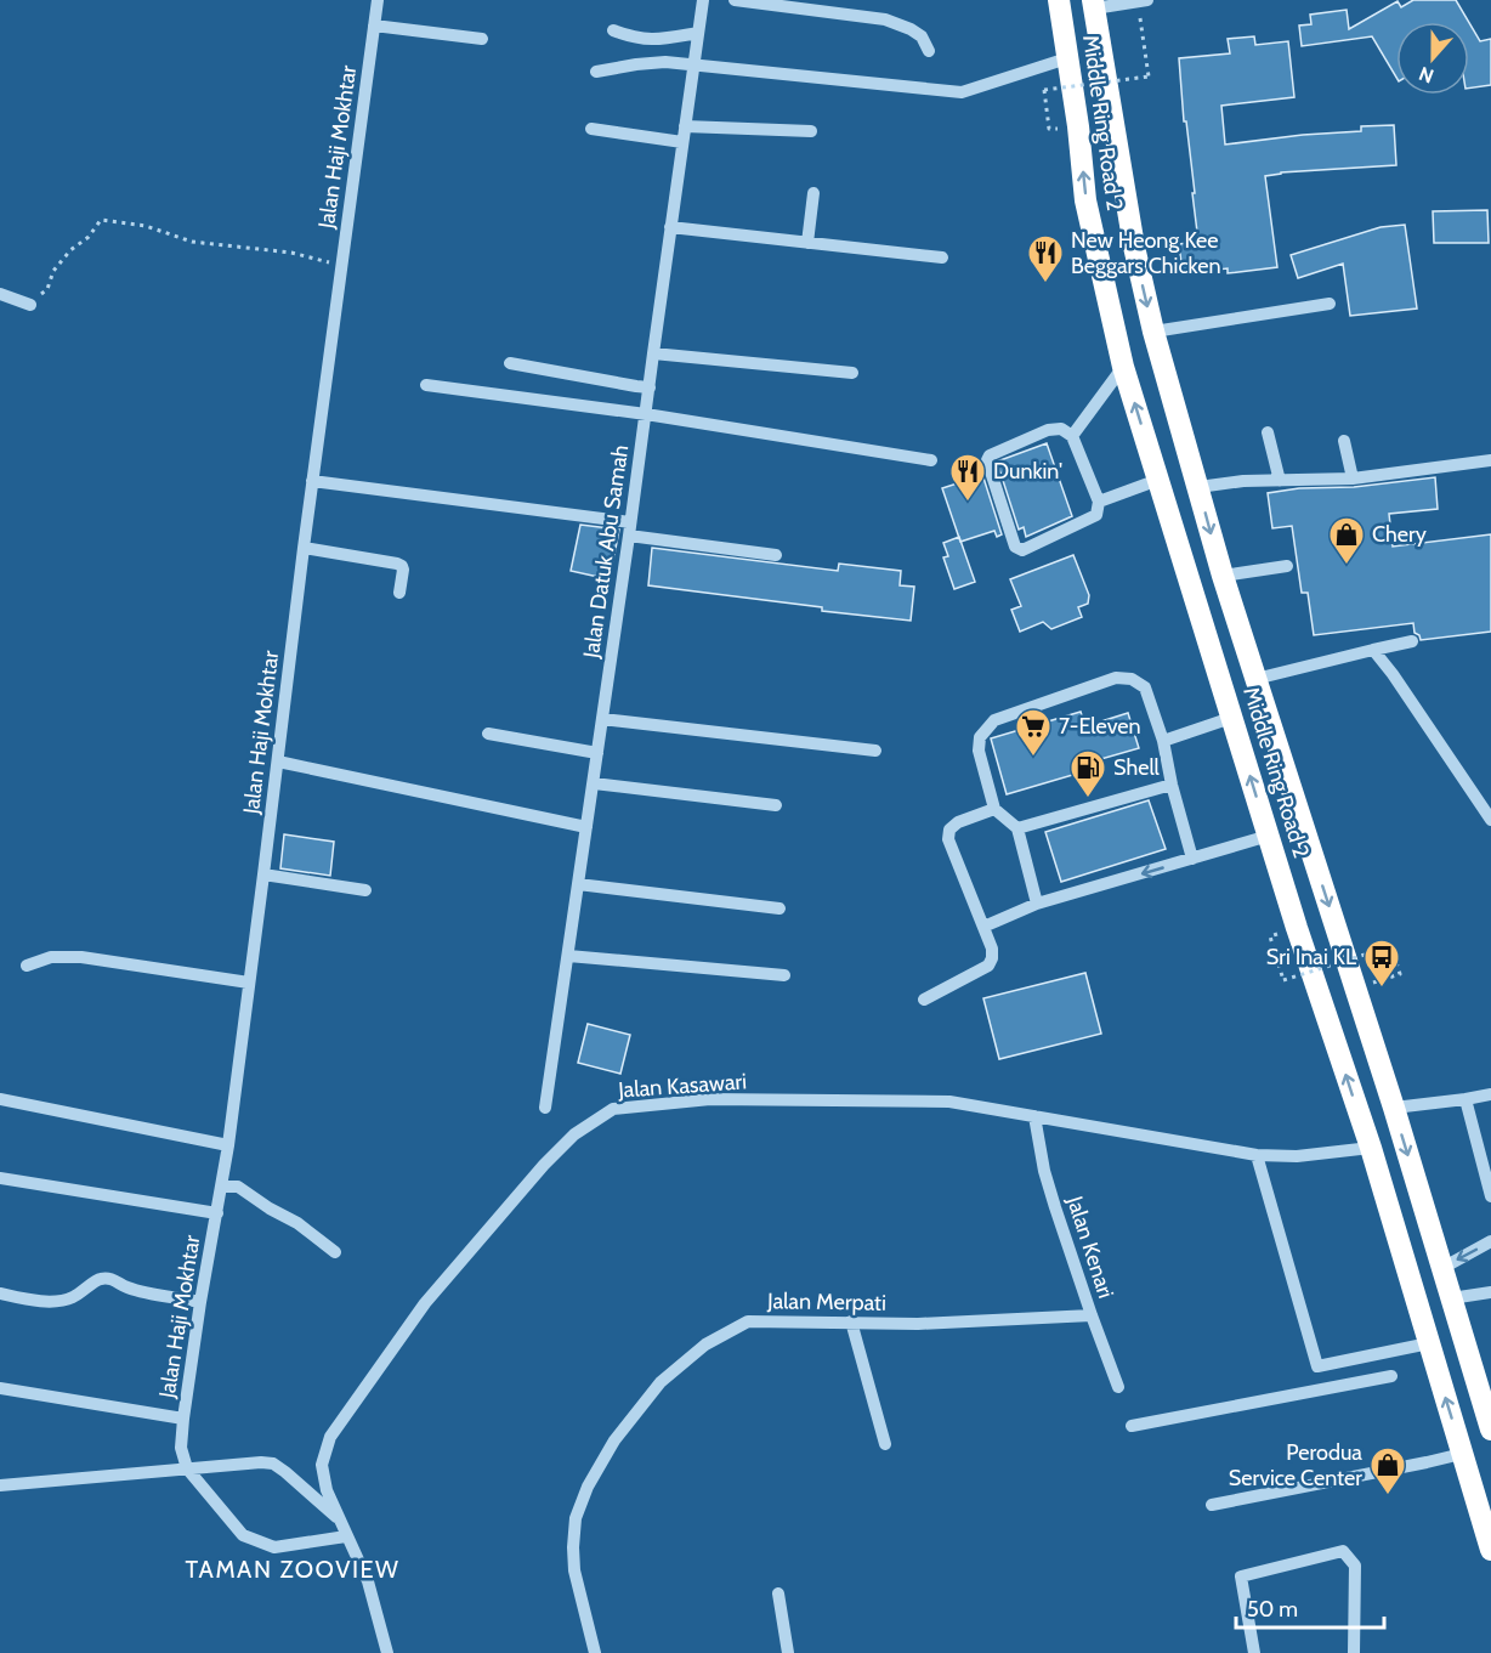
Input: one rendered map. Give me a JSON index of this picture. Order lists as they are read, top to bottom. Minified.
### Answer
{"streets":{"highway":["Middle Ring Road 2"],"street":["Jalan Haji Mokhtar","Jalan Datuk Abu Samah","Jalan Kasawari","Jalan Kenari","Jalan Merpati"]},"crossings":[["Middle Ring Road 2","Jalan Kasawari"],["Jalan Kasawari","Jalan Kenari"],["Jalan Kenari","Jalan Merpati"]],"districts":["TAMAN ZOOVIEW"],"places":{"restaurant":["New Heong Kee Beggars Chicken","Dunkin'"],"shop":["Chery","Perodua Service Center"],"supermarket":["7-Eleven"],"fuel station":["Shell"],"bus stop":["Sri Inai KL"]},"scale_bar":"50 m","north":"bottom"}
